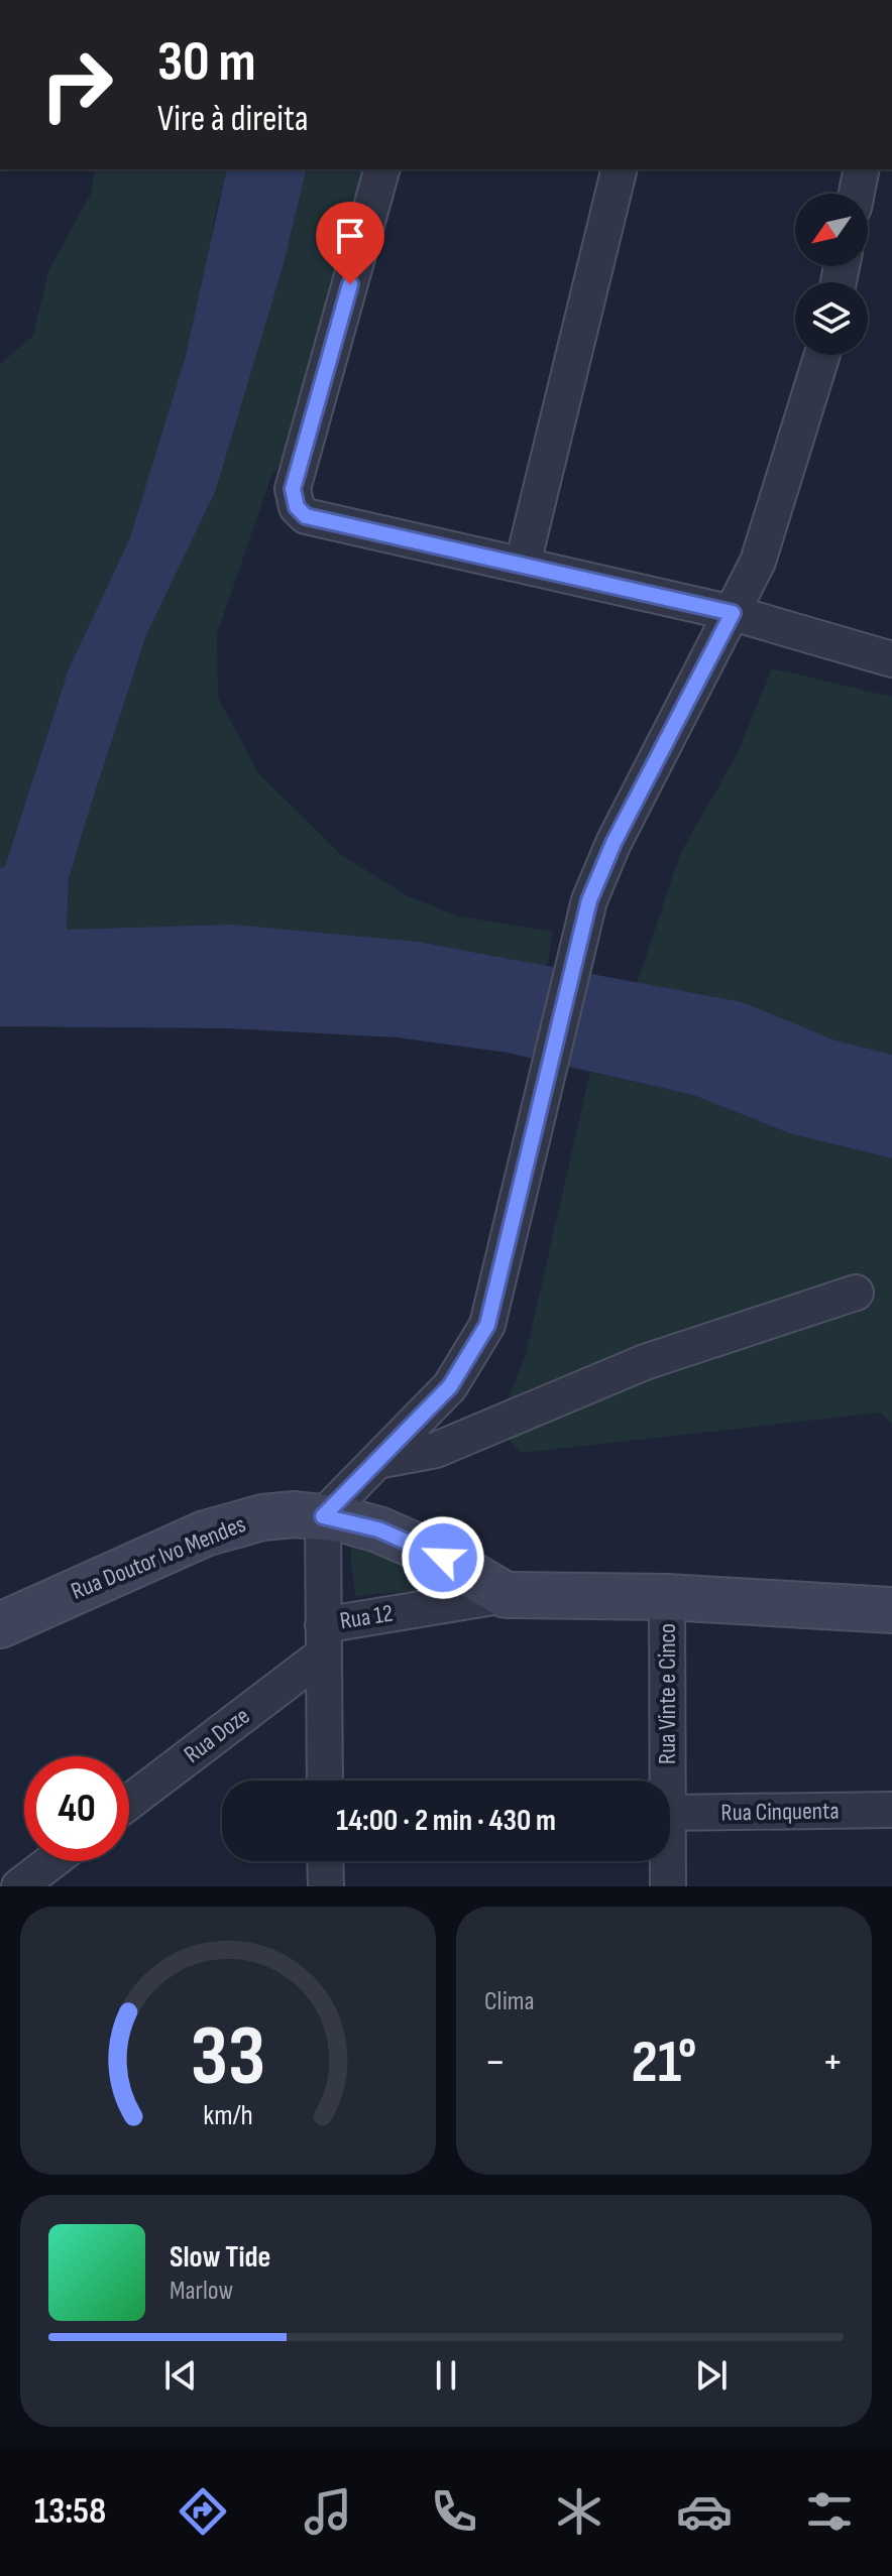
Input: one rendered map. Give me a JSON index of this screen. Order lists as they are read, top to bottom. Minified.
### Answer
{"streets":{"street":["Rua Doutor Ivo Mendes","Rua 12","Rua Vinte e Cinco","Rua Doze","Rua Cinquenta"]},"crossings":[["Rua Doutor Ivo Mendes","Rua 12"],["Rua 12","Rua Doze"]],"north":"bottom left","page":{"turn":["30 m","Vire à direita"],"limit":"40","trip":"14:00 · 2 min · 430 m","tile":"Clima","heat":["−","21°","+"],"song":["Slow Tide","Marlow"],"tabs":"13:58","gauge":["33","km/h"]}}
